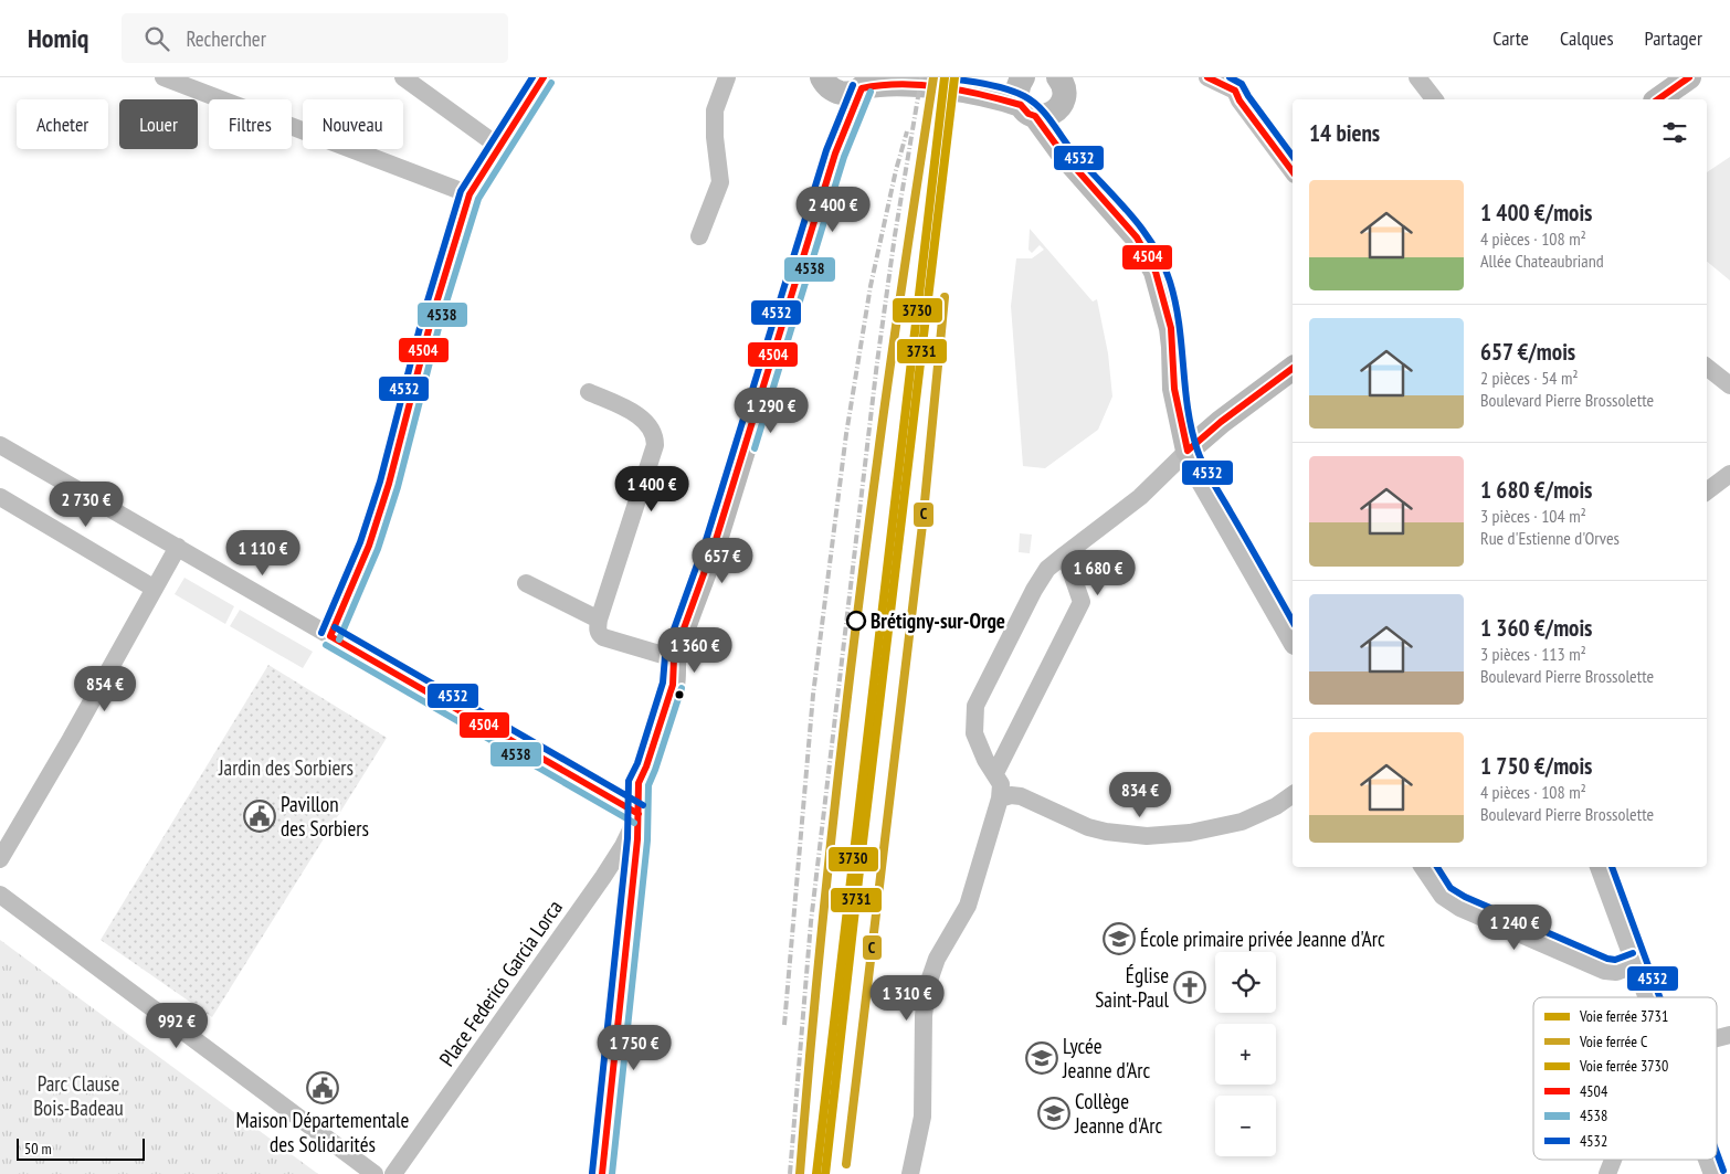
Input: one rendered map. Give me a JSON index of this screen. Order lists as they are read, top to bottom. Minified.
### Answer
{"streets":{"street":["Place Federico Garcia Lorca"]},"parks":["Jardin des Sorbiers","Parc Clause Bois-Badeau"],"places":{"other":["Brétigny-sur-Orge"],"public building":["Pavillon des Sorbiers","Maison Départementale des Solidarités"],"school or university":["École primaire privée Jeanne d'Arc","Lycée Jeanne d'Arc","Collège Jeanne d'Arc"],"church":["Église Saint-Paul"]},"lines":["rail line 3731","rail line C","rail line 3730","transit line 4504","transit line 4532","transit line 4538"],"legend":["Voie ferrée 3731","Voie ferrée C","Voie ferrée 3730","4504","4538","4532"],"scale_bar":"50 m","page":{"header":"Homiq","search":"Rechercher","nav":["Carte","Calques","Partager"],"chip":["Acheter","Louer","Filtres","Nouveau"],"heading":"14 biens","list":[{"name":"1 400 €/mois","note":"4 pièces · 108 m² · Allée Chateaubriand"},{"name":"657 €/mois","note":"2 pièces · 54 m² · Boulevard Pierre Brossolette"},{"name":"1 680 €/mois","note":"3 pièces · 104 m² · Rue d'Estienne d'Orves"},{"name":"1 360 €/mois","note":"3 pièces · 113 m² · Boulevard Pierre Brossolette"},{"name":"1 750 €/mois","note":"4 pièces · 108 m² · Boulevard Pierre Brossolette"}],"price":["2 400 €","1 290 €","1 400 €","2 730 €","1 110 €","657 €","1 680 €","1 360 €","854 €","834 €","1 240 €","1 310 €","992 €","1 750 €"],"map_buttons":["+","−"],"scale":"50 m"}}
